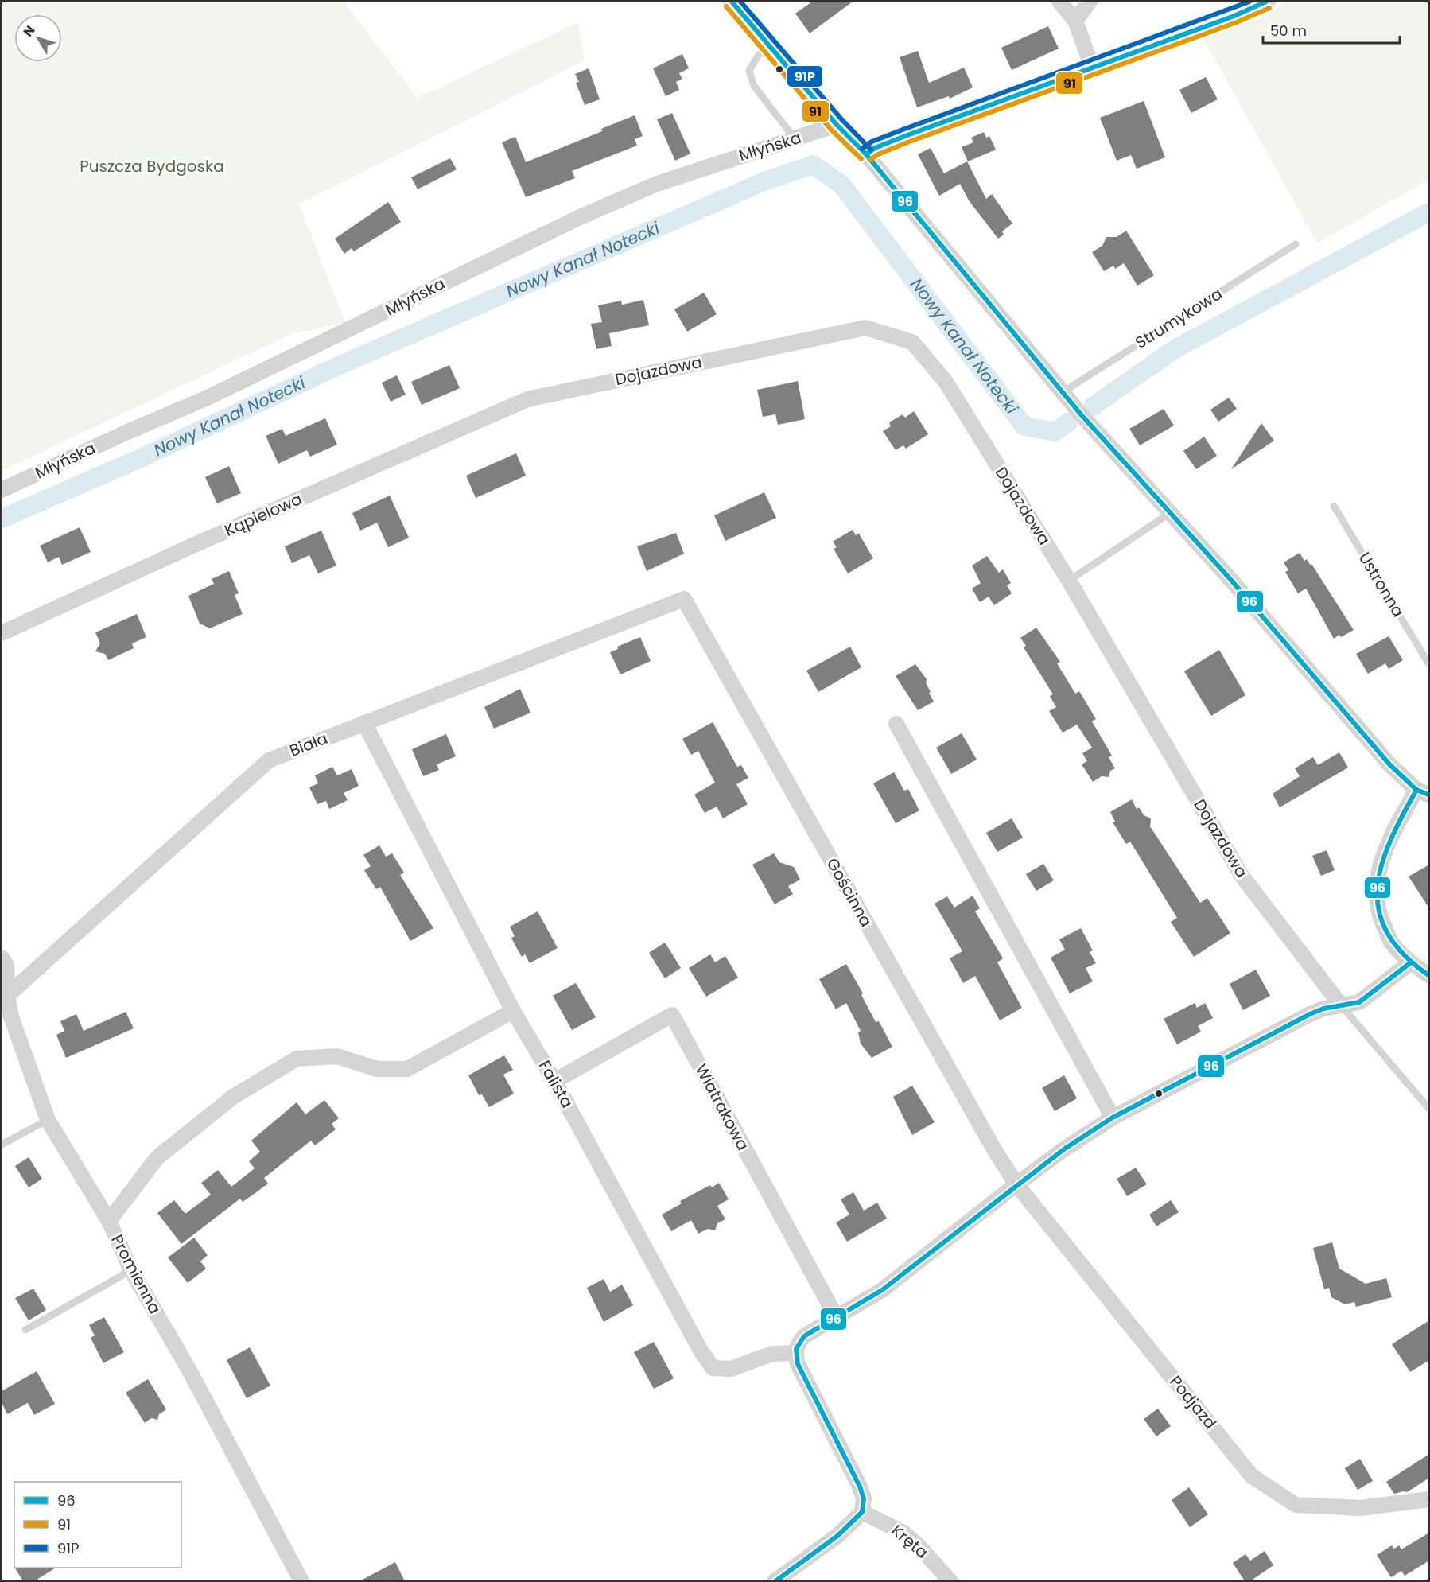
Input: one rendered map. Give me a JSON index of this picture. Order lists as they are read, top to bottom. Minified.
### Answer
{"streets":{"street":["Młyńska","Dojazdowa","Kąpielowa","Biała","Gościnna","Falista","Wiatrakowa","Promienna","Podjazd","Kręta"],"lane":["Strumykowa","Ustronna"]},"crossings":[["Dojazdowa","Kąpielowa"],["Biała","Gościnna"],["Biała","Falista"],["Biała","Promienna"],["Gościnna","Podjazd"],["Falista","Wiatrakowa"]],"water":["Nowy Kanał Notecki"],"parks":["Puszcza Bydgoska"],"lines":["transit line 96","transit line 91P","transit line 91"],"legend":["96","91","91P"],"scale_bar":"50 m","north":"top left"}
